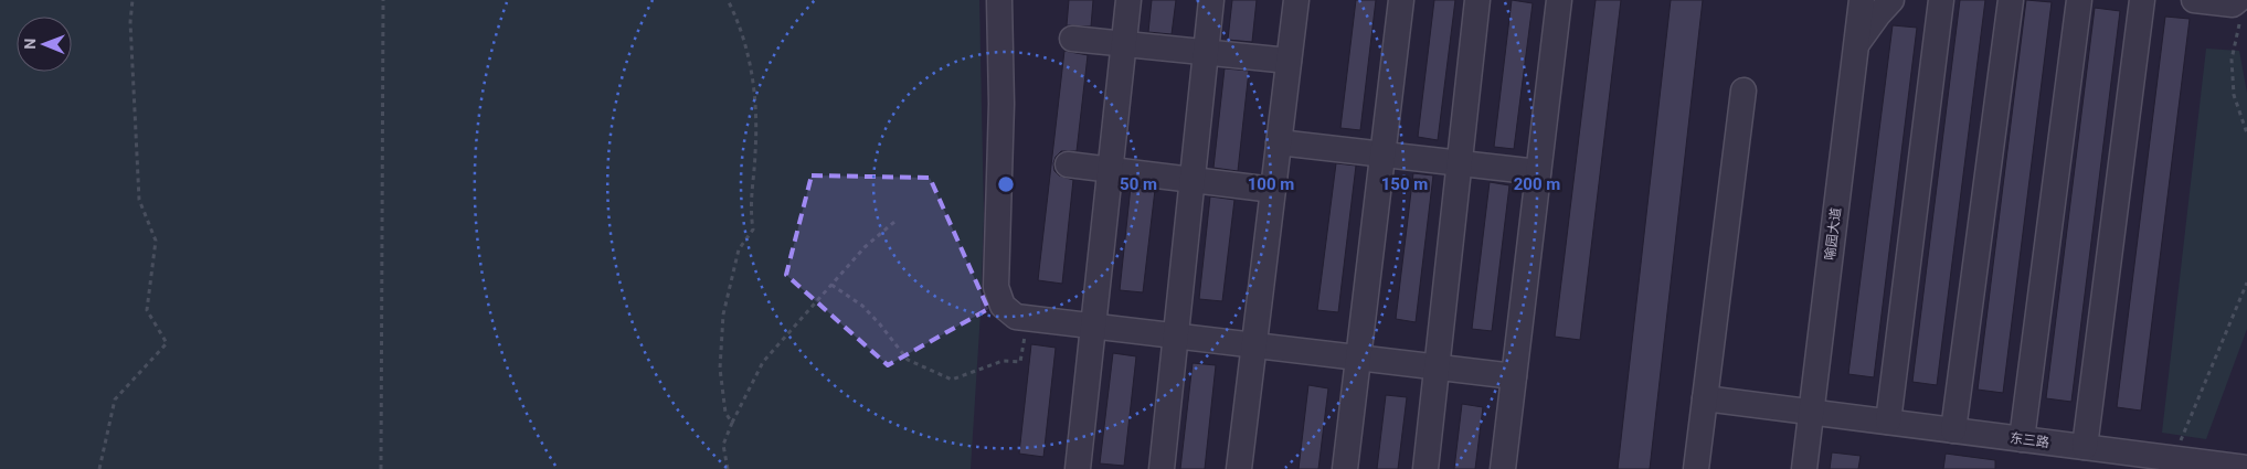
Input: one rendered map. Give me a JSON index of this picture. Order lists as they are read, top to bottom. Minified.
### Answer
{"streets":{"street":["喻园大道","东三路"]},"crossings":[["喻园大道","东三路"]],"north":"left","rings":["50 m","100 m","150 m","200 m"]}
